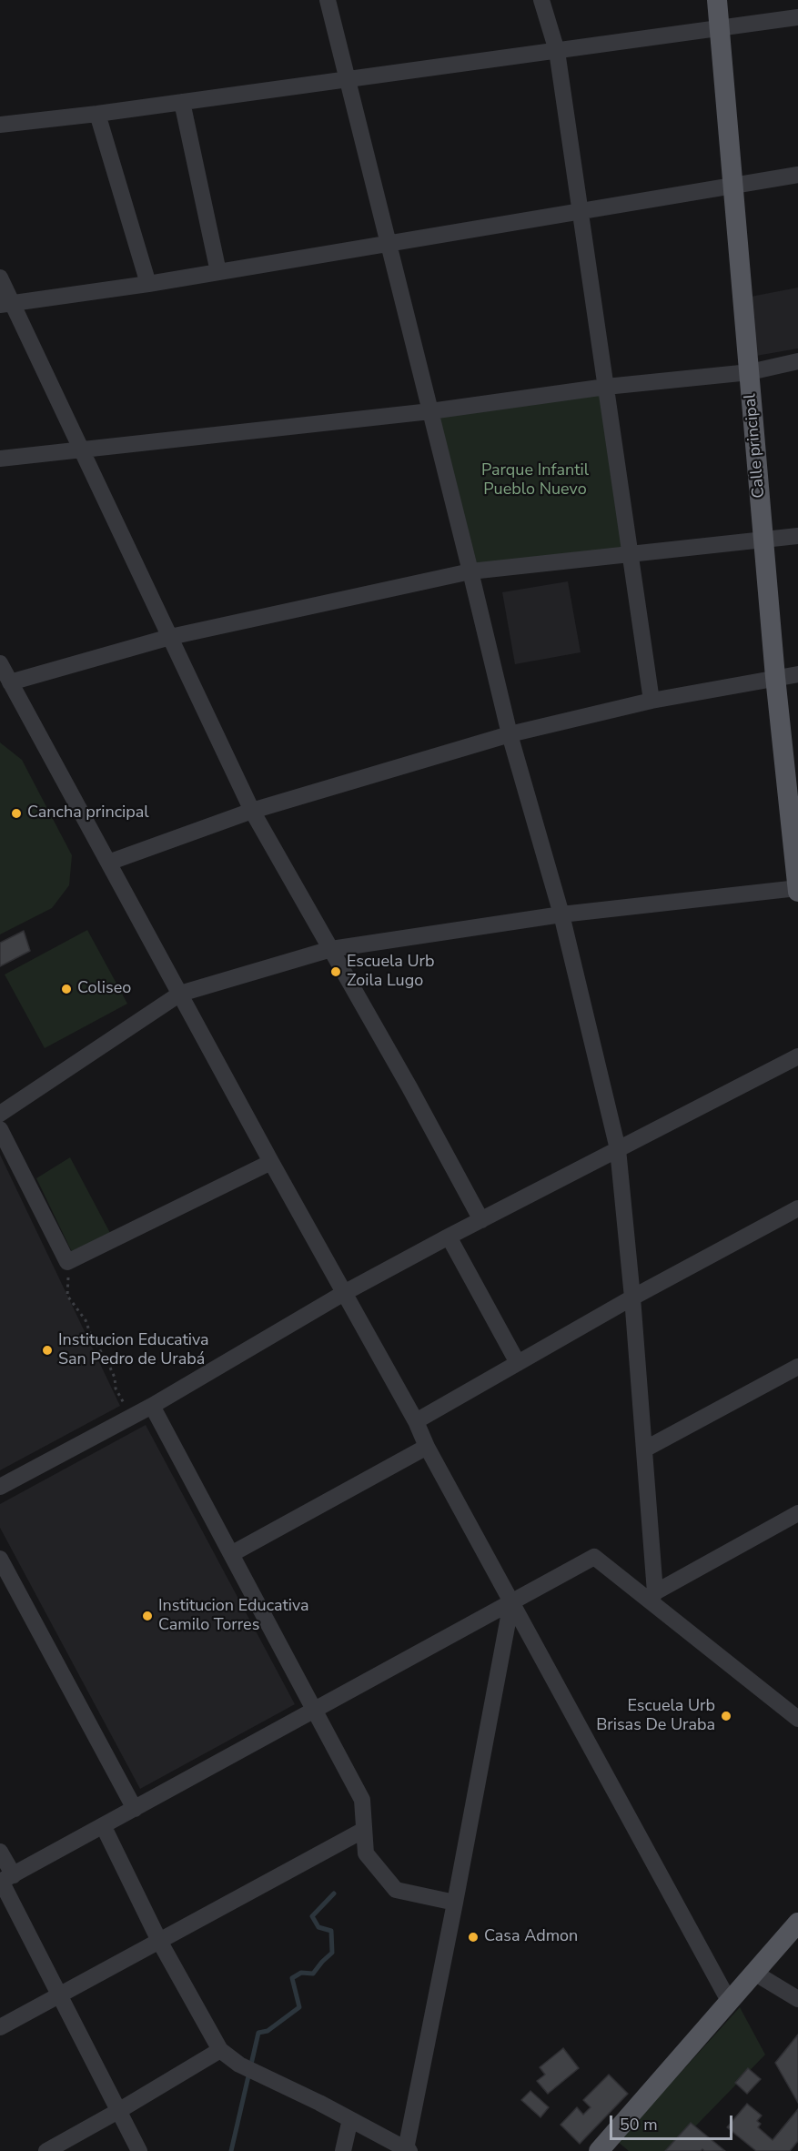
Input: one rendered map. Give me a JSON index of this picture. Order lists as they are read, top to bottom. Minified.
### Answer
{"streets":{"main road":["Calle principal"]},"parks":["Parque Infantil Pueblo Nuevo"],"places":["Cancha principal","Escuela Urb Zoila Lugo","Coliseo","Institucion Educativa San Pedro de Urabá","Institucion Educativa Camilo Torres","Escuela Urb Brisas De Uraba","Casa Admon"],"scale_bar":"50 m"}
